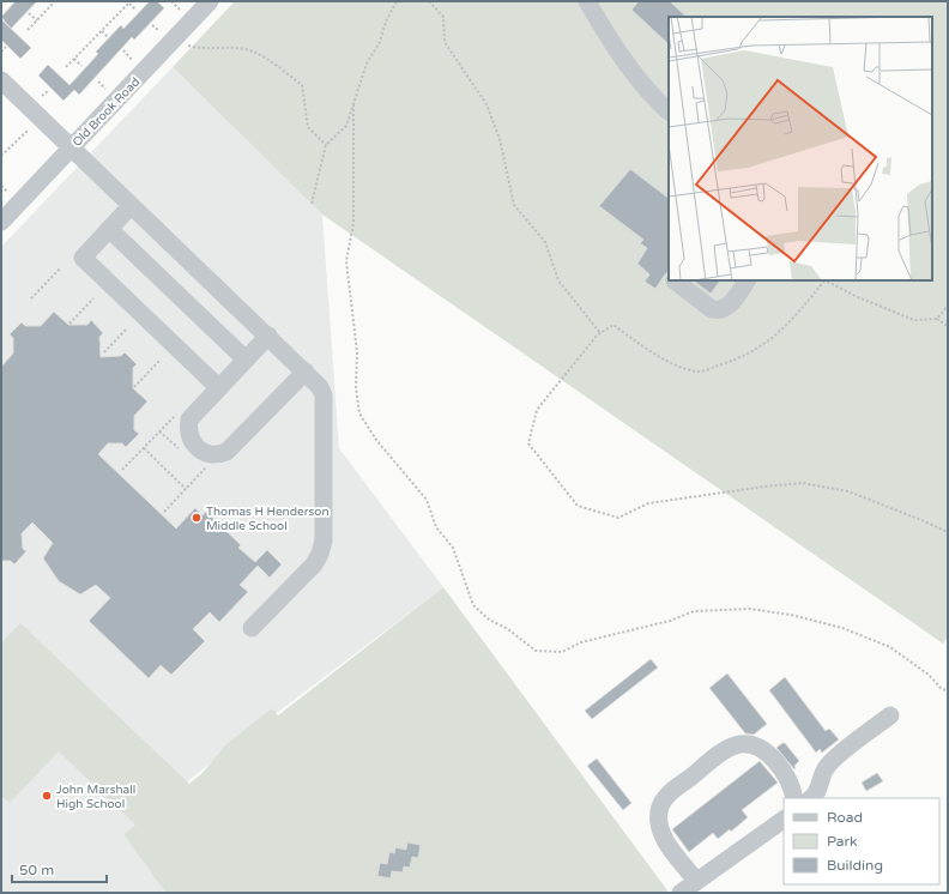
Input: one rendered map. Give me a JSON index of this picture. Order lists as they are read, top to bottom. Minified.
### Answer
{"streets":{"street":["Old Brook Road"]},"places":["Thomas H Henderson Middle School","John Marshall High School"],"legend":["Road","Park","Building"],"scale_bar":"50 m"}
